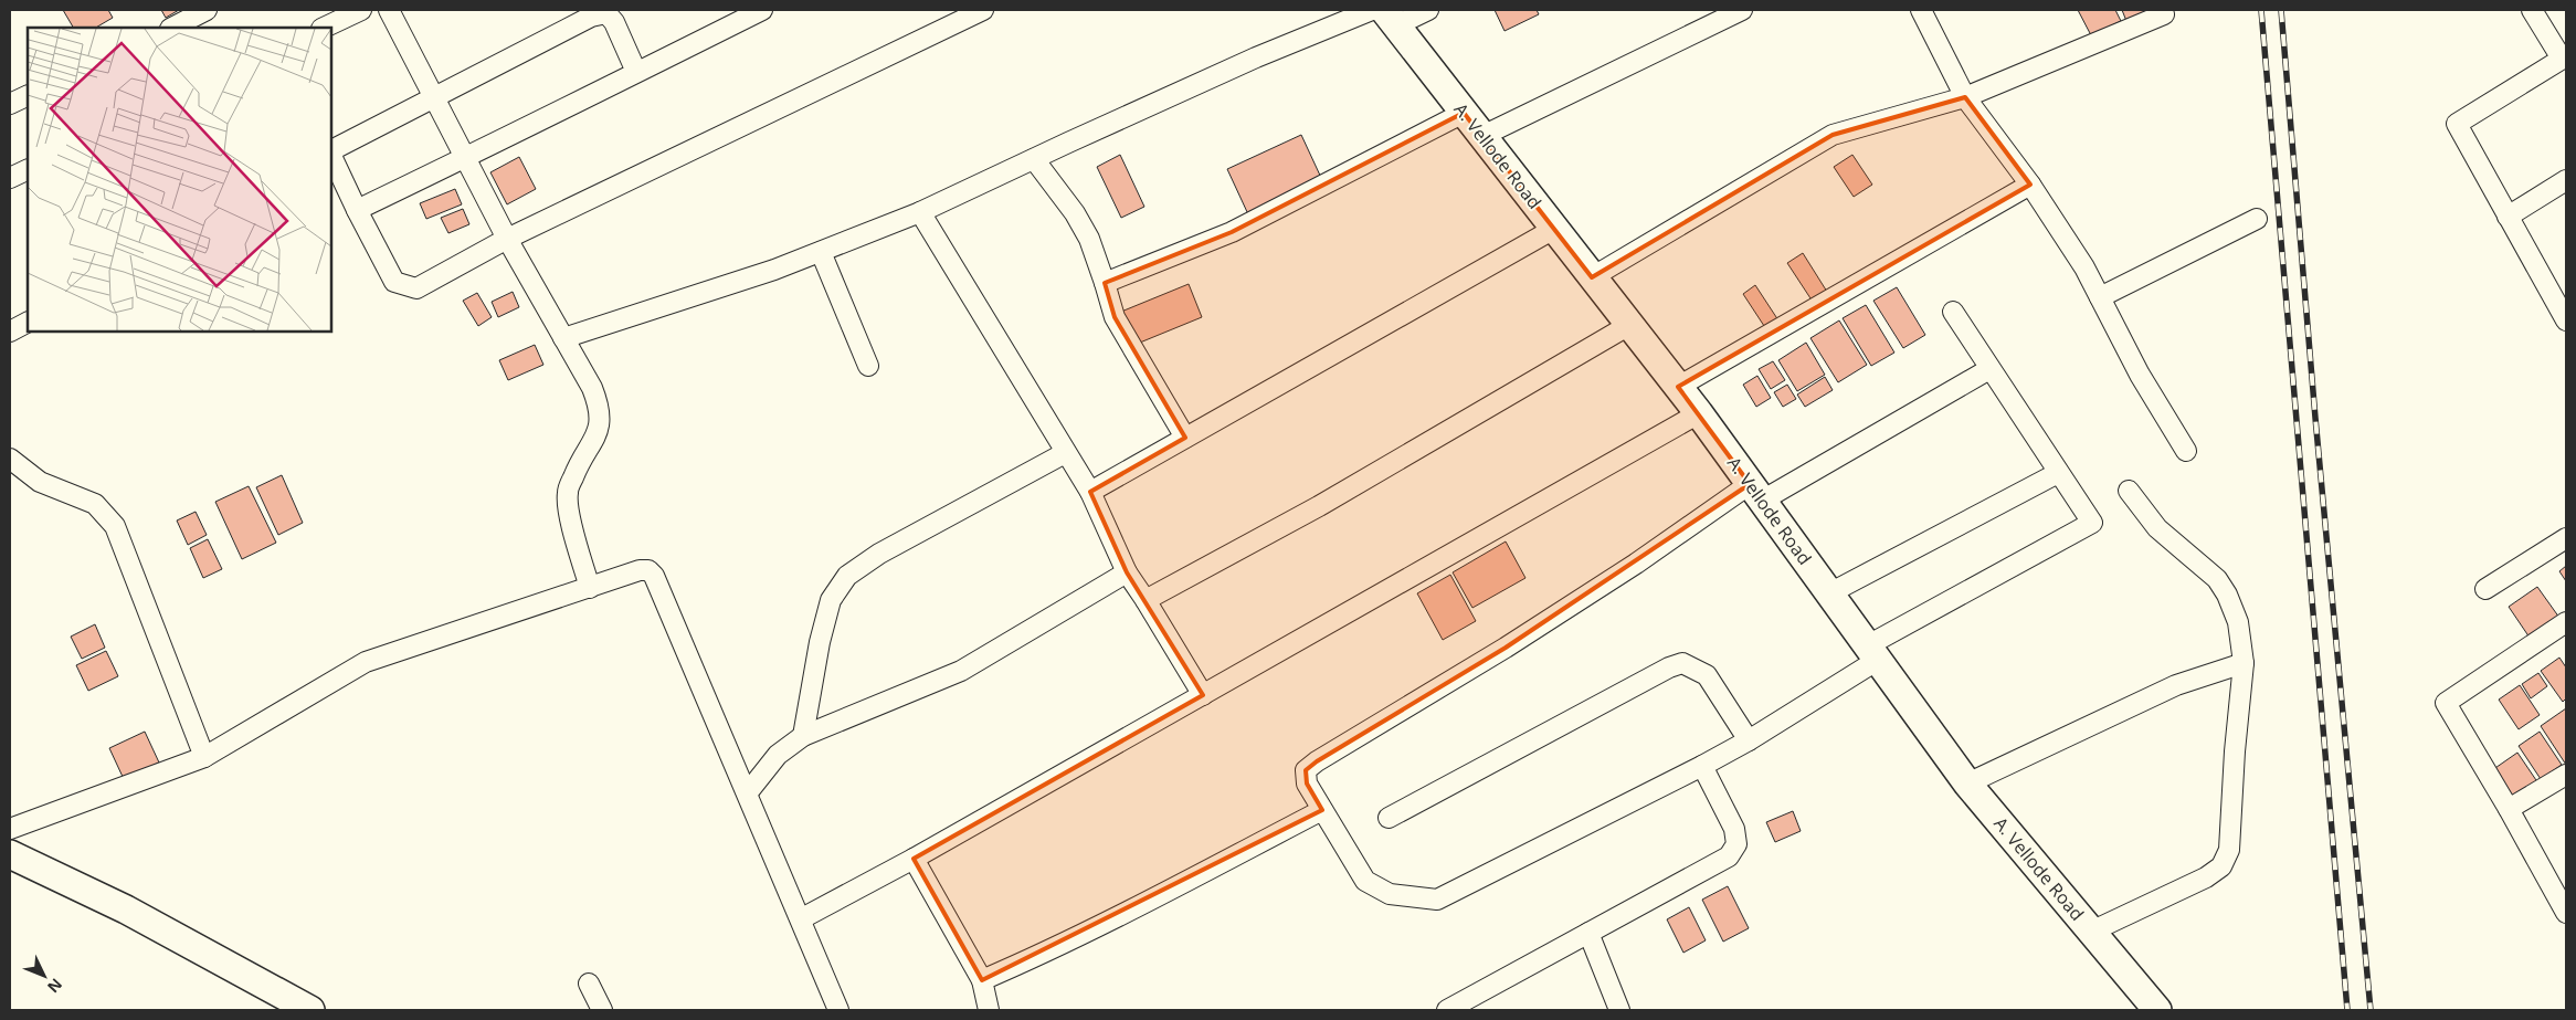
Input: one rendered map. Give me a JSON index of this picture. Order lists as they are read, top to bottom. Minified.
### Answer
{"streets":{"main road":["A. Vellode Road"]},"north":"bottom right"}
